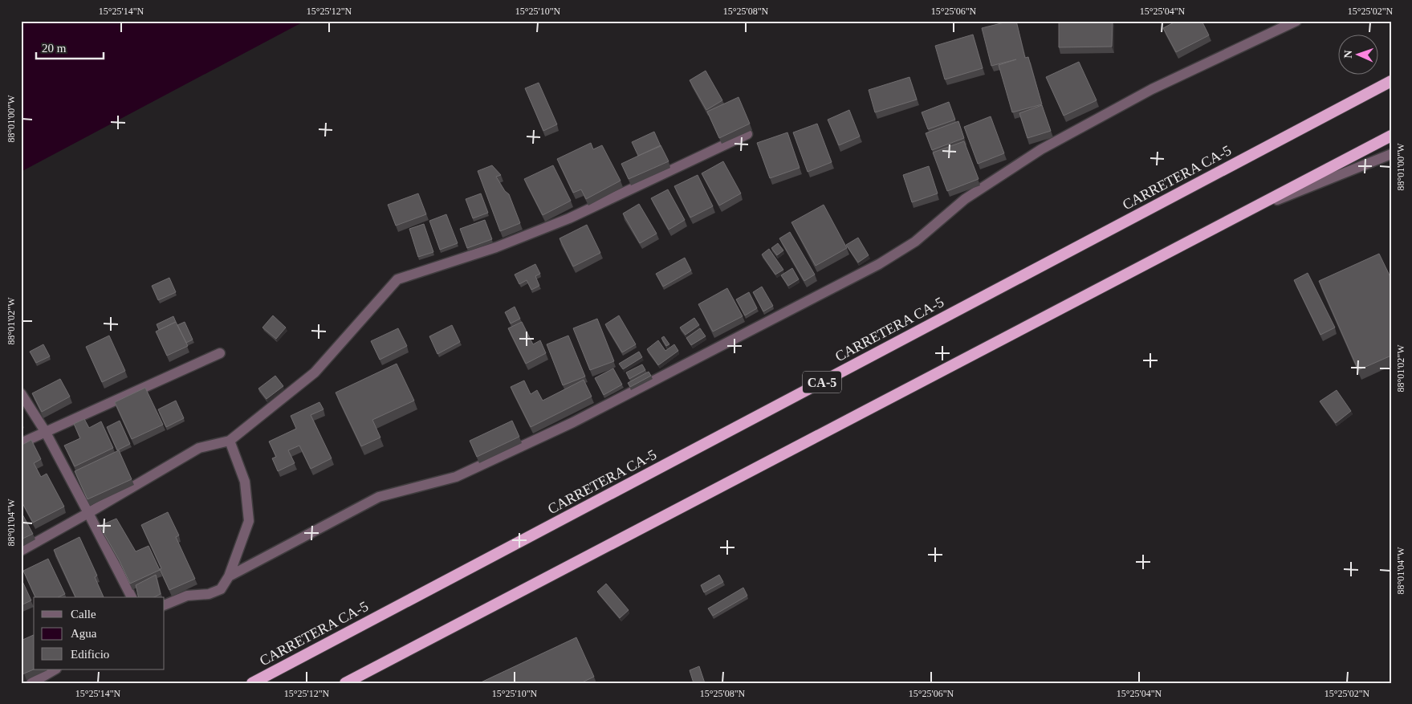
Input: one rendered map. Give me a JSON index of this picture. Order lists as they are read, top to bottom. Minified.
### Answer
{"streets":{"highway":["CARRETERA CA-5","CA-5"]},"legend":["Calle","Agua","Edificio"],"scale_bar":"20 m","north":"left","coordinates":["15°25'14\"N","15°25'12\"N","15°25'10\"N","15°25'08\"N","15°25'06\"N","15°25'04\"N","15°25'02\"N","88°01'00\"W","88°01'02\"W","88°01'04\"W"]}
